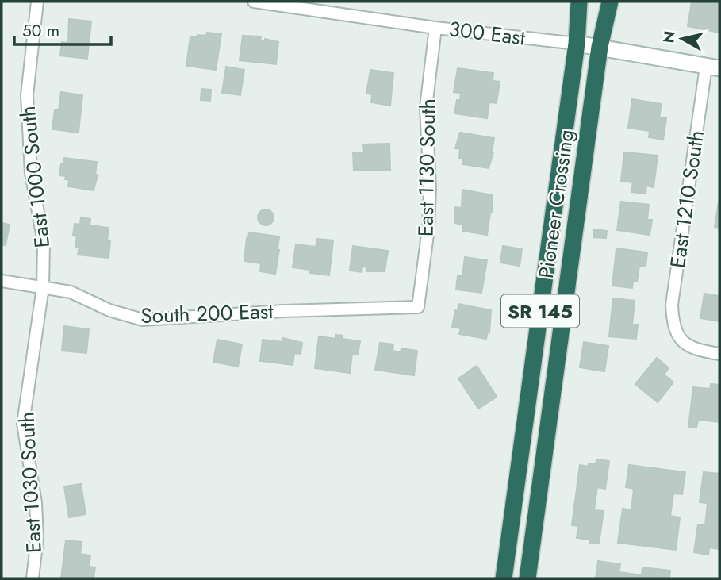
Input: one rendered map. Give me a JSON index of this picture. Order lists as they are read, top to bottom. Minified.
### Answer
{"streets":{"highway":["Pioneer Crossing","SR 145"],"street":["300 East","East 1130 South","East 1000 South","East 1210 South","South 200 East","East 1030 South"]},"crossings":[["300 East","East 1130 South"],["300 East","East 1210 South"],["300 East","Pioneer Crossing"],["East 1130 South","South 200 East"],["East 1000 South","South 200 East"],["East 1000 South","East 1030 South"],["South 200 East","East 1030 South"]],"scale_bar":"50 m","north":"left"}
